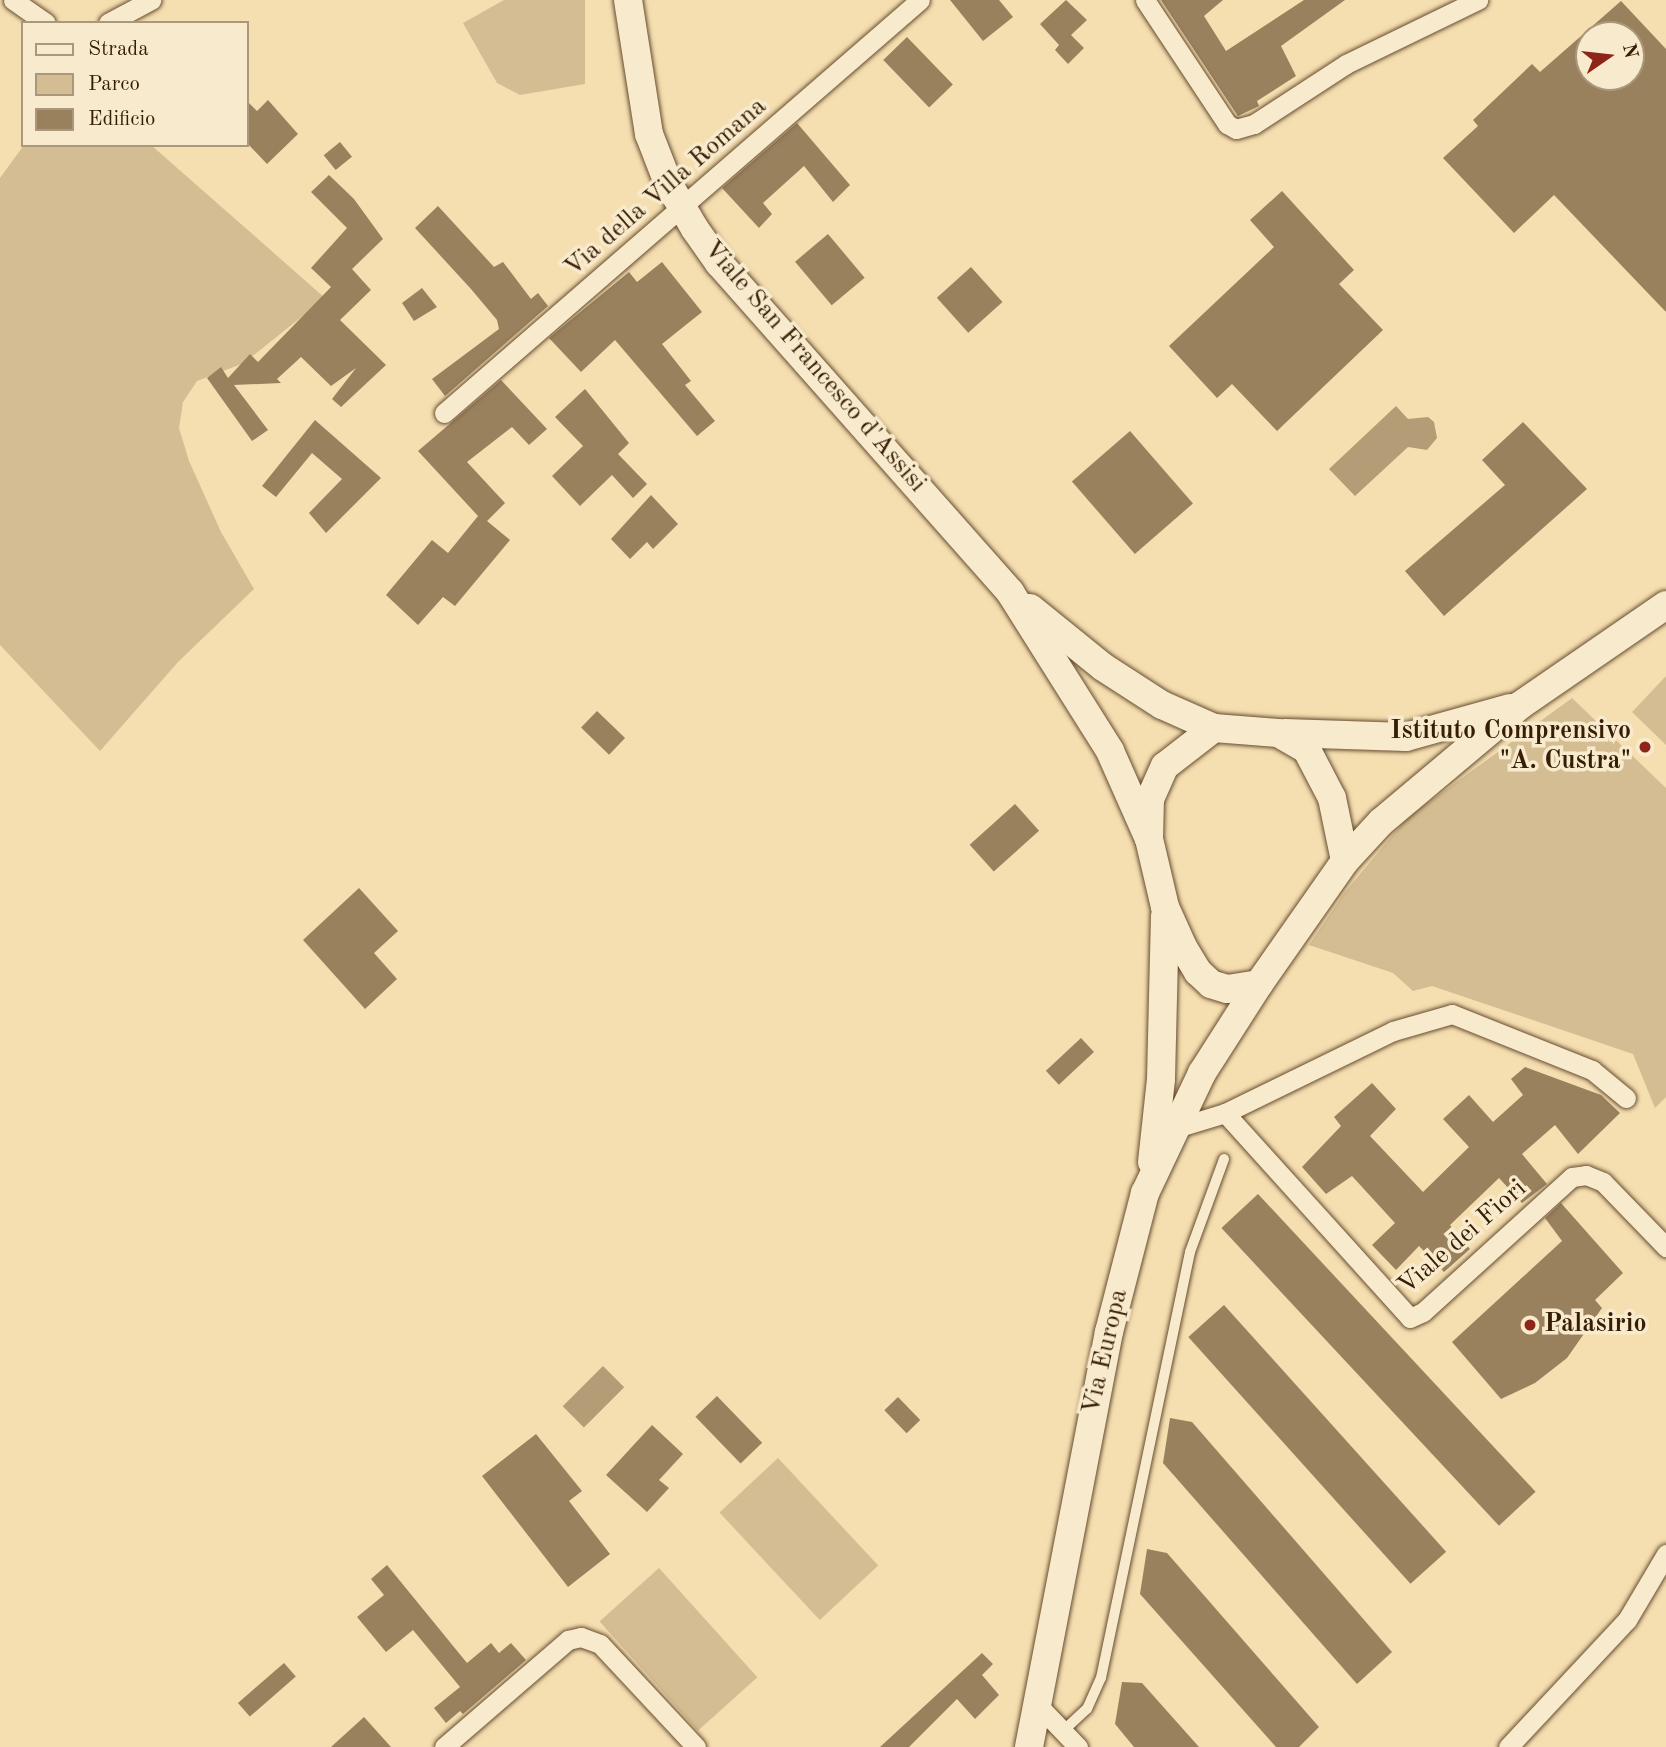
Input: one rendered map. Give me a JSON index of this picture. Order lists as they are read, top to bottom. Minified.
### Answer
{"streets":{"street":["Via della Villa Romana","Viale San Francesco d'Assisi","Viale dei Fiori","Via Europa"]},"crossings":[["Via della Villa Romana","Viale San Francesco d'Assisi"],["Viale San Francesco d'Assisi","Via Europa"]],"places":["Istituto Comprensivo \"A. Custra\"","Palasirio"],"legend":["Strada","Parco","Edificio"],"north":"right"}
